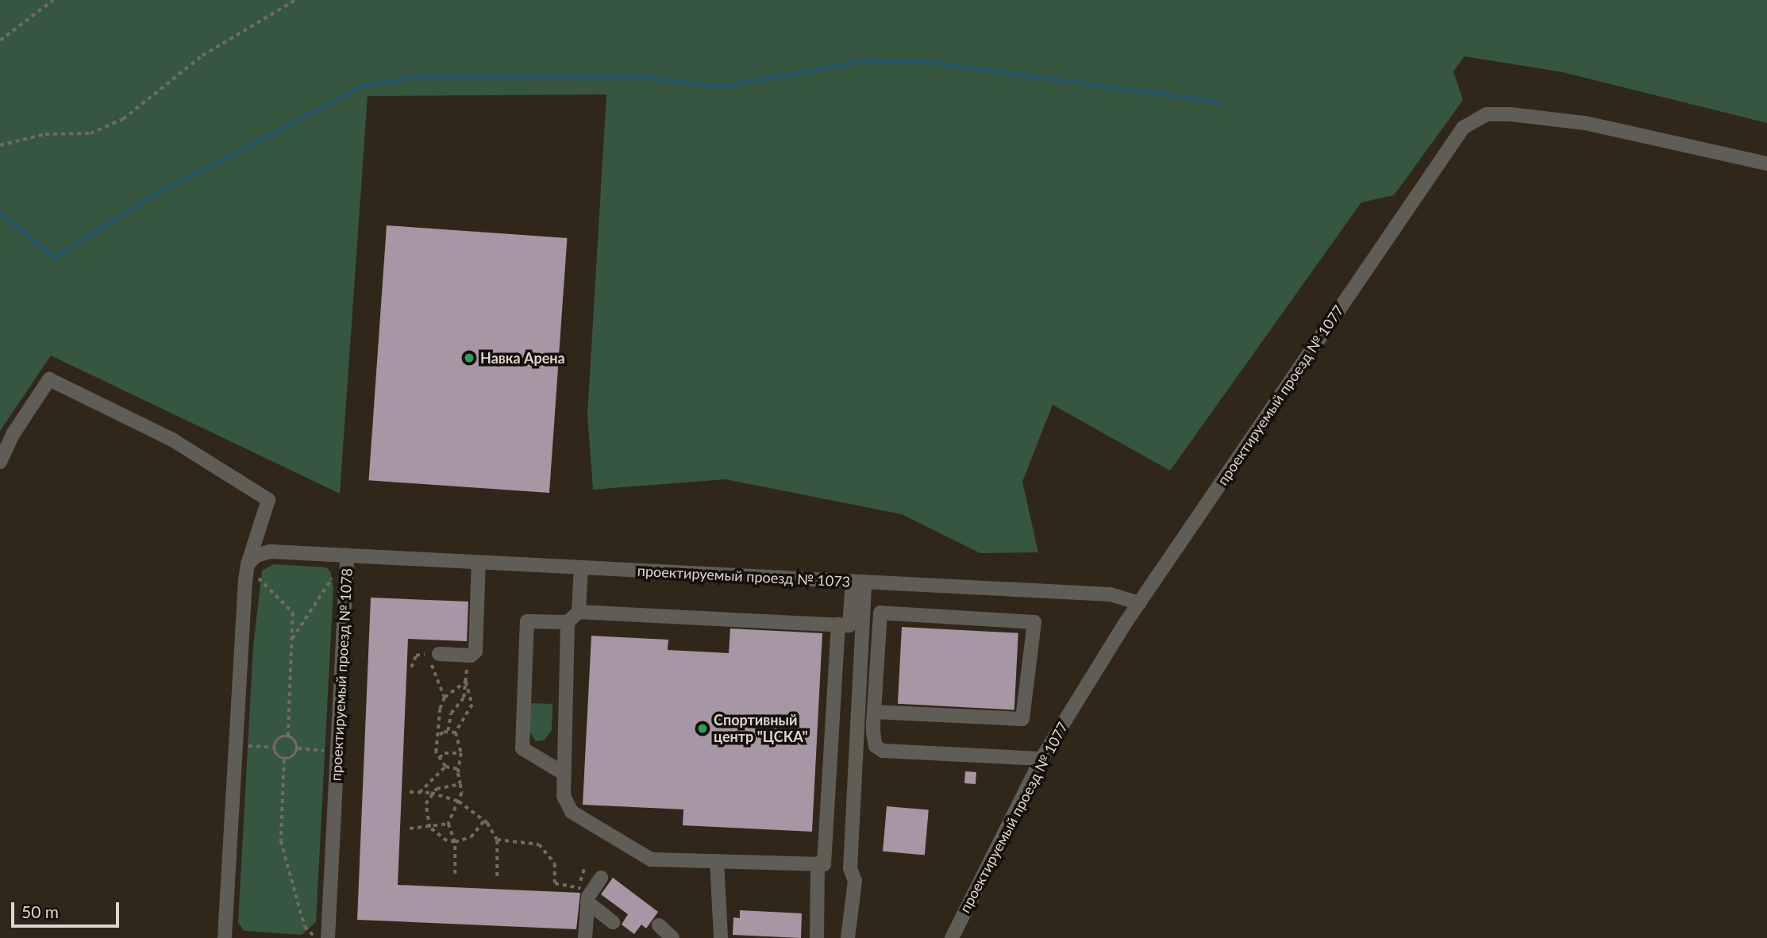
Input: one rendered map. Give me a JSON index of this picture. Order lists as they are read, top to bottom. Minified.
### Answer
{"streets":{"street":["проектируемый проезд № 1077","проектируемый проезд № 1073","проектируемый проезд № 1078"]},"crossings":[["проектируемый проезд № 1077","проектируемый проезд № 1073"],["проектируемый проезд № 1073","проектируемый проезд № 1078"]],"places":["Навка Арена","Спортивный центр \"ЦСКА\""],"scale_bar":"50 m"}
